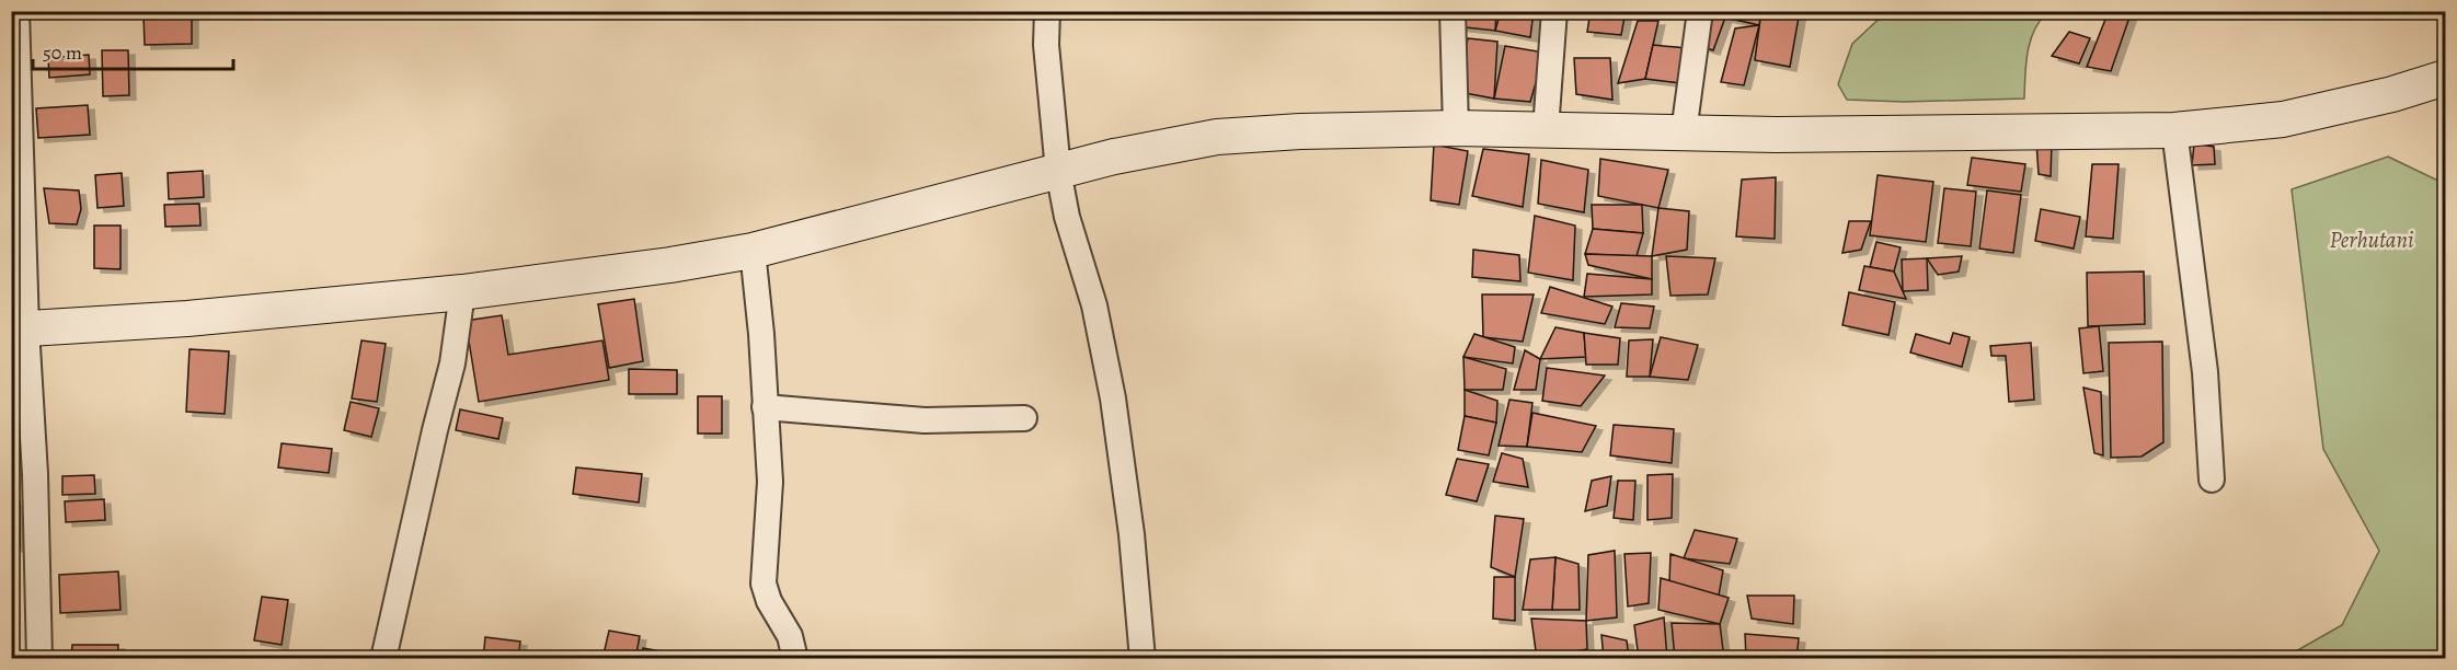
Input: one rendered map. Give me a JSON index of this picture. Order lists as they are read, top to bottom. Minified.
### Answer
{"parks":["Perhutani"],"scale_bar":"50 m"}
